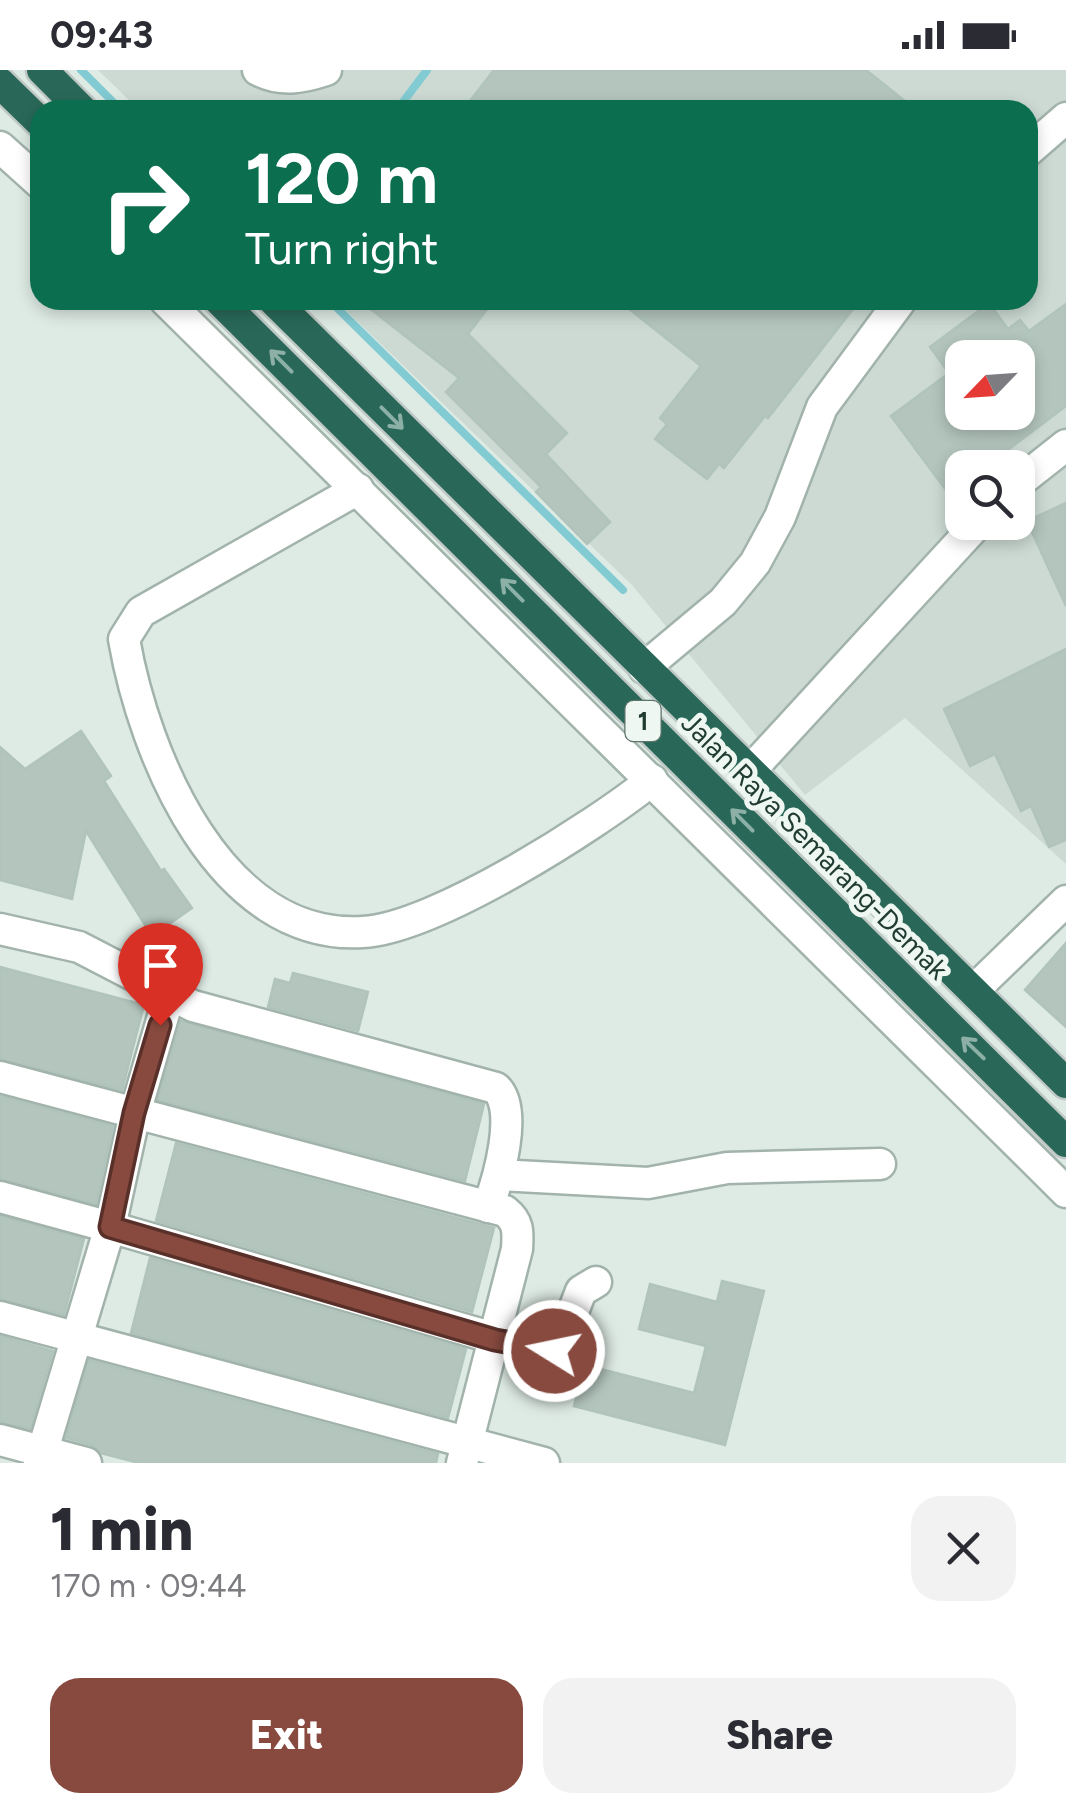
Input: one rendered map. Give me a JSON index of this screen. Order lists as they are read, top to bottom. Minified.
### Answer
{"streets":{"highway":["1","Jalan Raya Semarang-Demak"]},"north":"bottom left","page":{"status":"09:43","turn":["120 m","Turn right"],"heading":["1 min","170 m · 09:44"],"buttons":["Exit","Share"]}}
